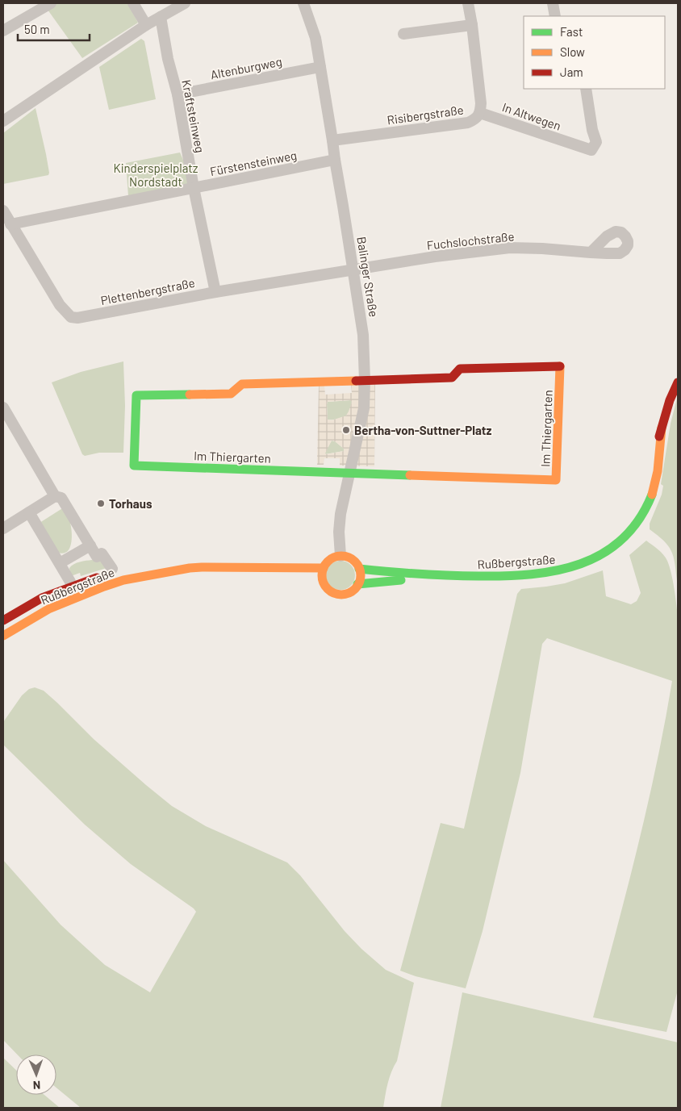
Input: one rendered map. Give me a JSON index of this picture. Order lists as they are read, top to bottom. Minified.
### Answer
{"streets":{"street":["Altenburgweg","Risibergstraße","Kraftsteinweg","In Altwegen","Fürstensteinweg","Fuchslochstraße","Balinger Straße","Plettenbergstraße","Im Thiergarten","Rußbergstraße"]},"crossings":[["Altenburgweg","Kraftsteinweg"],["Altenburgweg","Balinger Straße"],["Risibergstraße","In Altwegen"],["Risibergstraße","Balinger Straße"],["Kraftsteinweg","Fürstensteinweg"],["Kraftsteinweg","Plettenbergstraße"],["Fürstensteinweg","Balinger Straße"],["Fürstensteinweg","Plettenbergstraße"],["Fuchslochstraße","Balinger Straße"],["Fuchslochstraße","Plettenbergstraße"],["Balinger Straße","Plettenbergstraße"],["Balinger Straße","Im Thiergarten"],["Balinger Straße","Rußbergstraße"]],"parks":["Kinderspielplatz Nordstadt"],"places":["Bertha-von-Suttner-Platz","Torhaus"],"legend":["Fast","Slow","Jam"],"scale_bar":"50 m","north":"bottom"}
